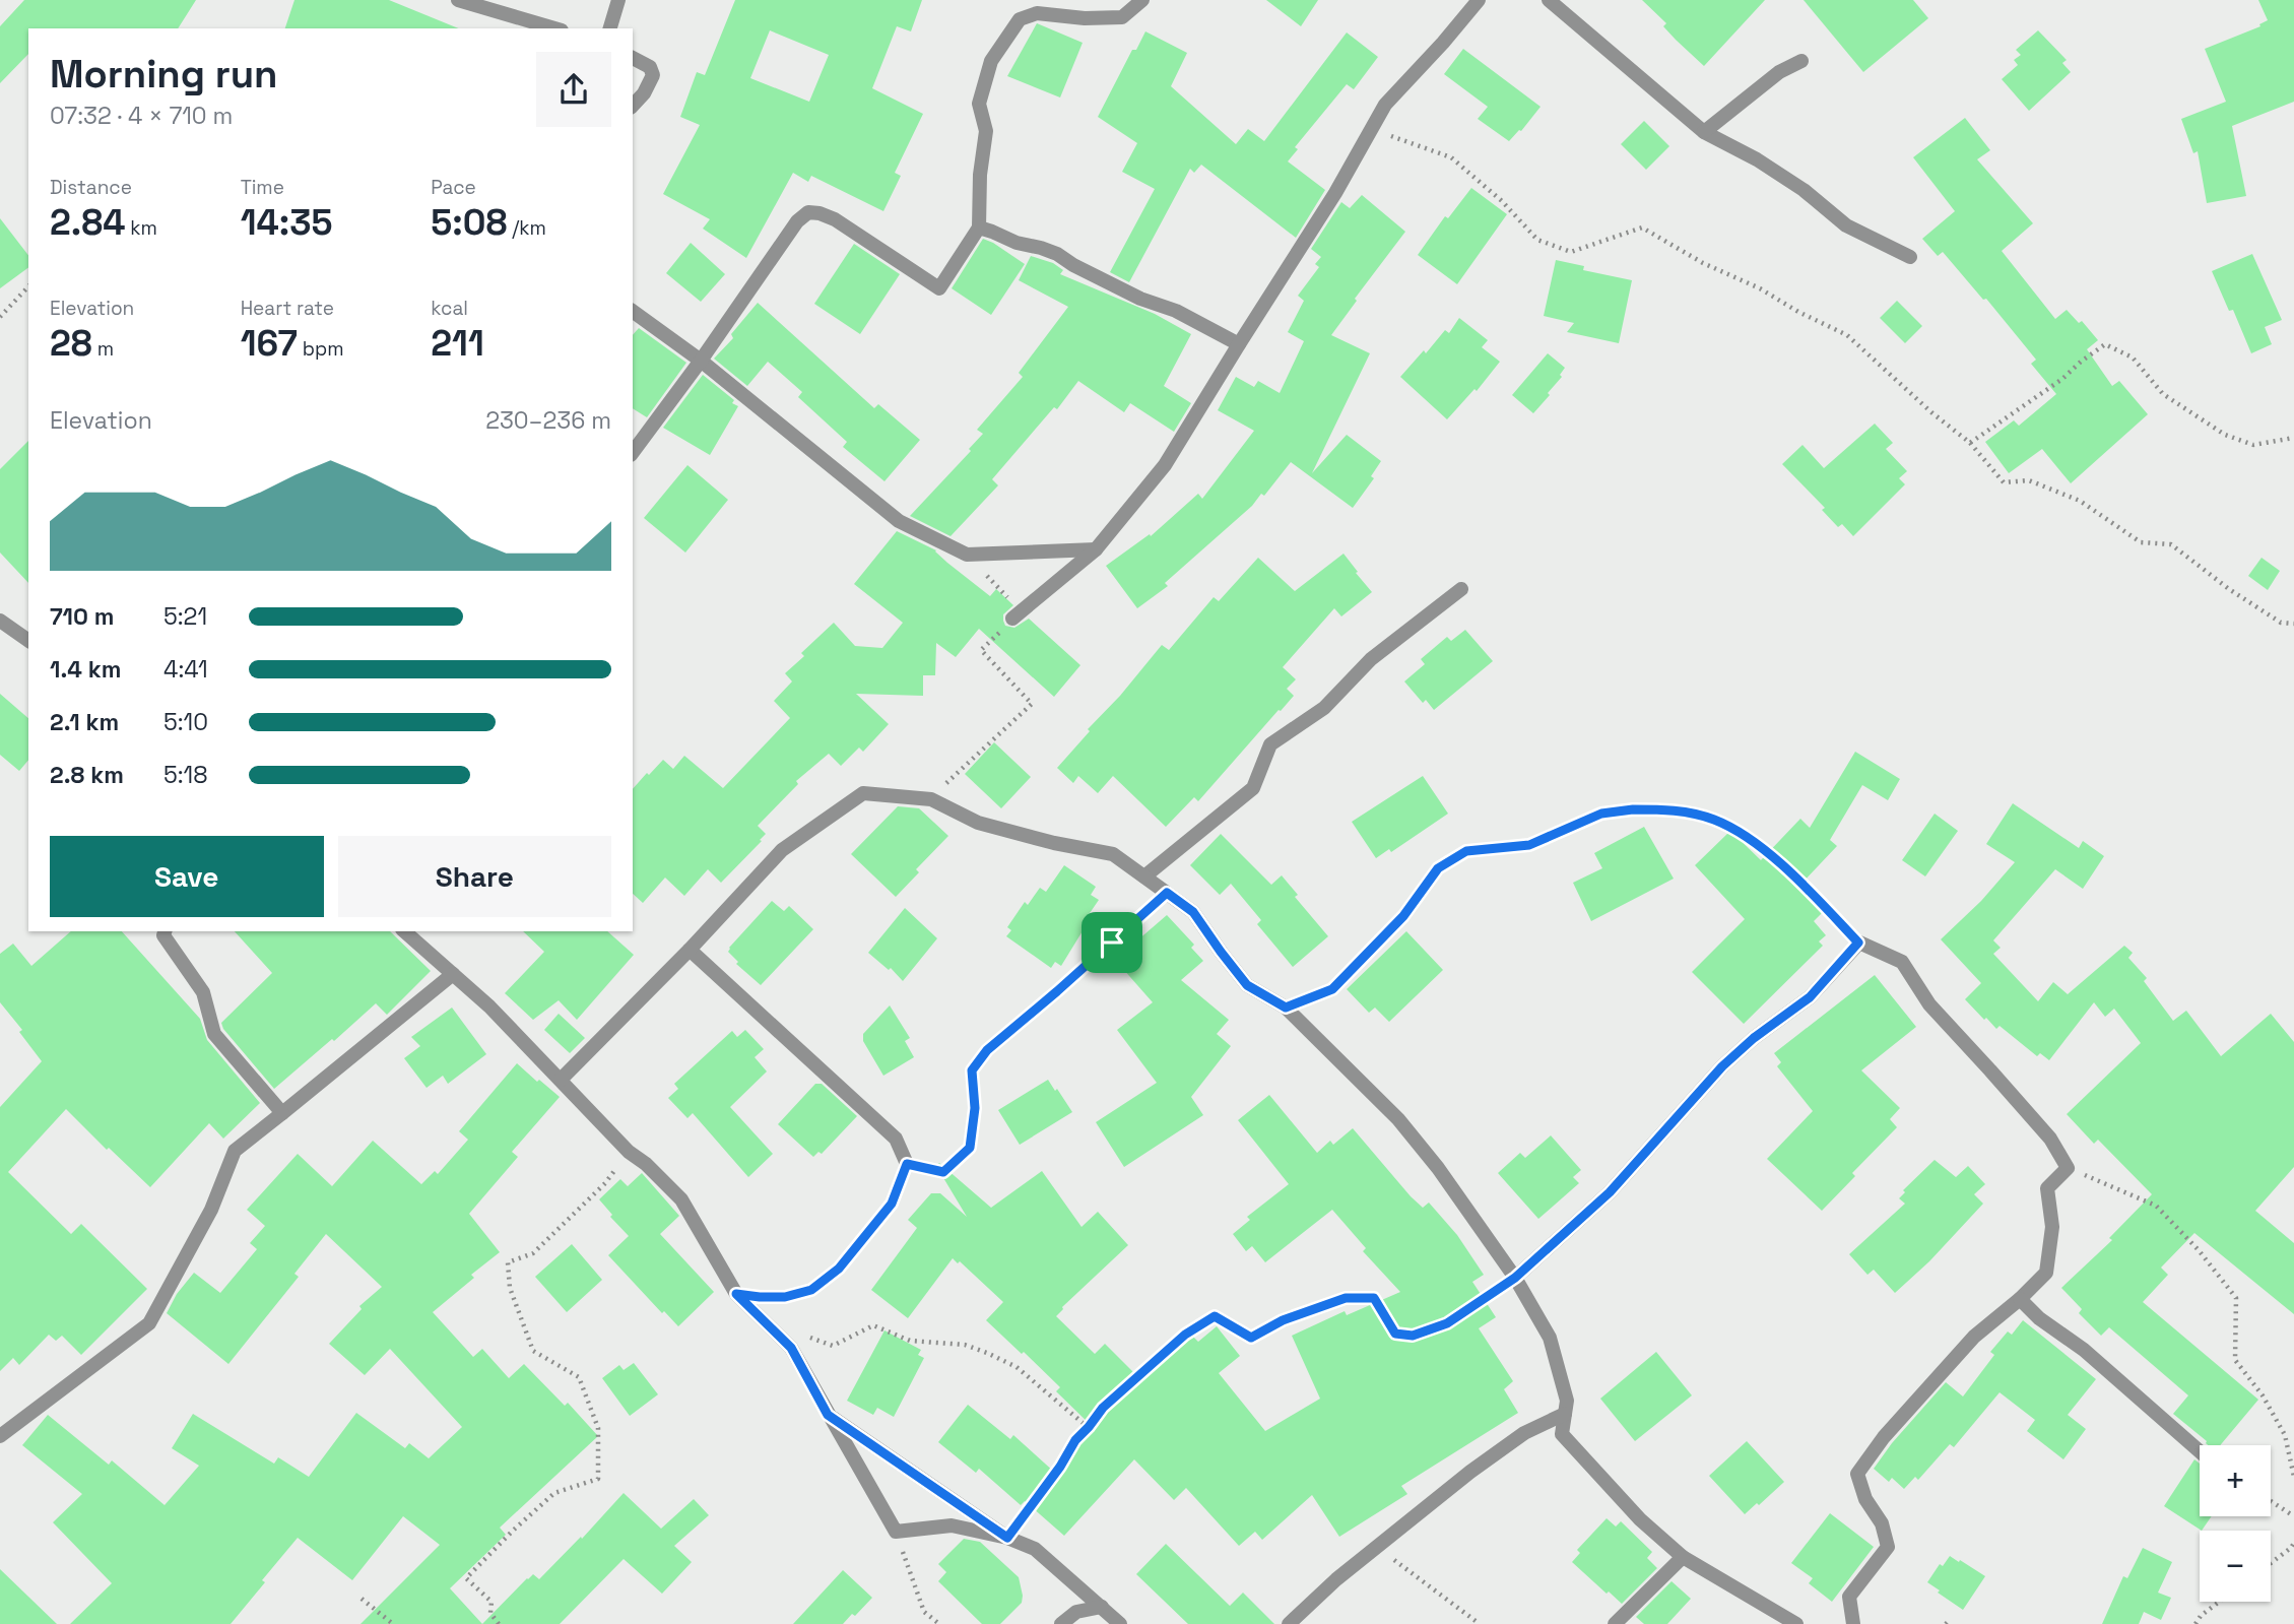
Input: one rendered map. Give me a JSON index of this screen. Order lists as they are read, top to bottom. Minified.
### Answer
{"page":{"heading":["Morning run","07:32 · 4 × 710 m"],"stats":[["Distance","2.84 km"],["Time","14:35"],["Pace","5:08 /km"],["Elevation","28 m"],["Heart rate","167 bpm"],["kcal","211"]],"chart":["Elevation","230–236 m"],"list":[{"name":"710 m","note":"5:21"},{"name":"1.4 km","note":"4:41"},{"name":"2.1 km","note":"5:10"},{"name":"2.8 km","note":"5:18"}],"buttons":["Save","Share"],"map_buttons":["+","−"]}}
